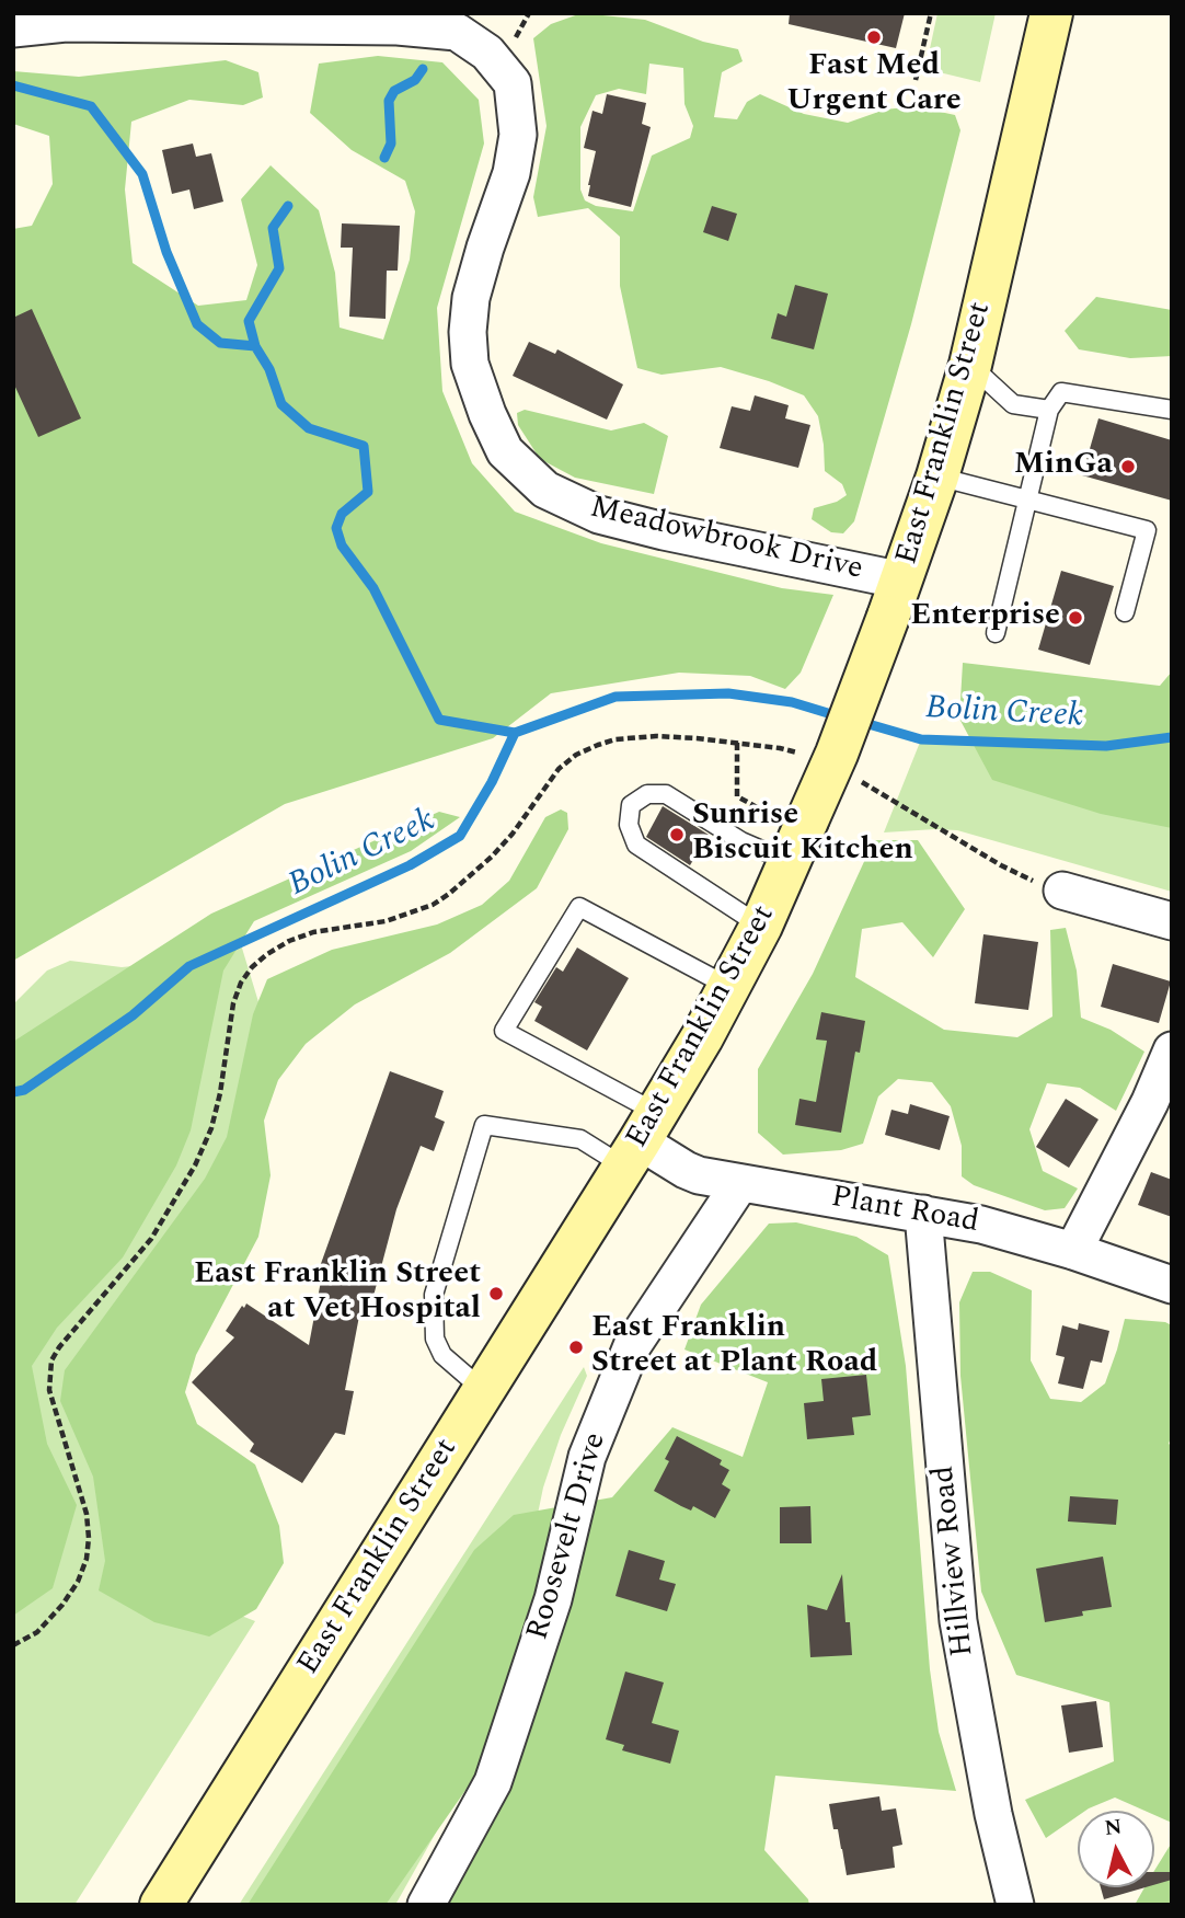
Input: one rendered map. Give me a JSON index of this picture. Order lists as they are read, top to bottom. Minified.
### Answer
{"streets":{"main road":["East Franklin Street"],"street":["Meadowbrook Drive","Plant Road","Roosevelt Drive","Hillview Road"]},"crossings":[["East Franklin Street","Meadowbrook Drive"],["East Franklin Street","Plant Road"],["Plant Road","Roosevelt Drive"],["Plant Road","Hillview Road"]],"water":["Bolin Creek"],"places":["Fast Med Urgent Care","MinGa","Enterprise","Sunrise Biscuit Kitchen","East Franklin Street at Vet Hospital","East Franklin Street at Plant Road"],"north":"top"}
